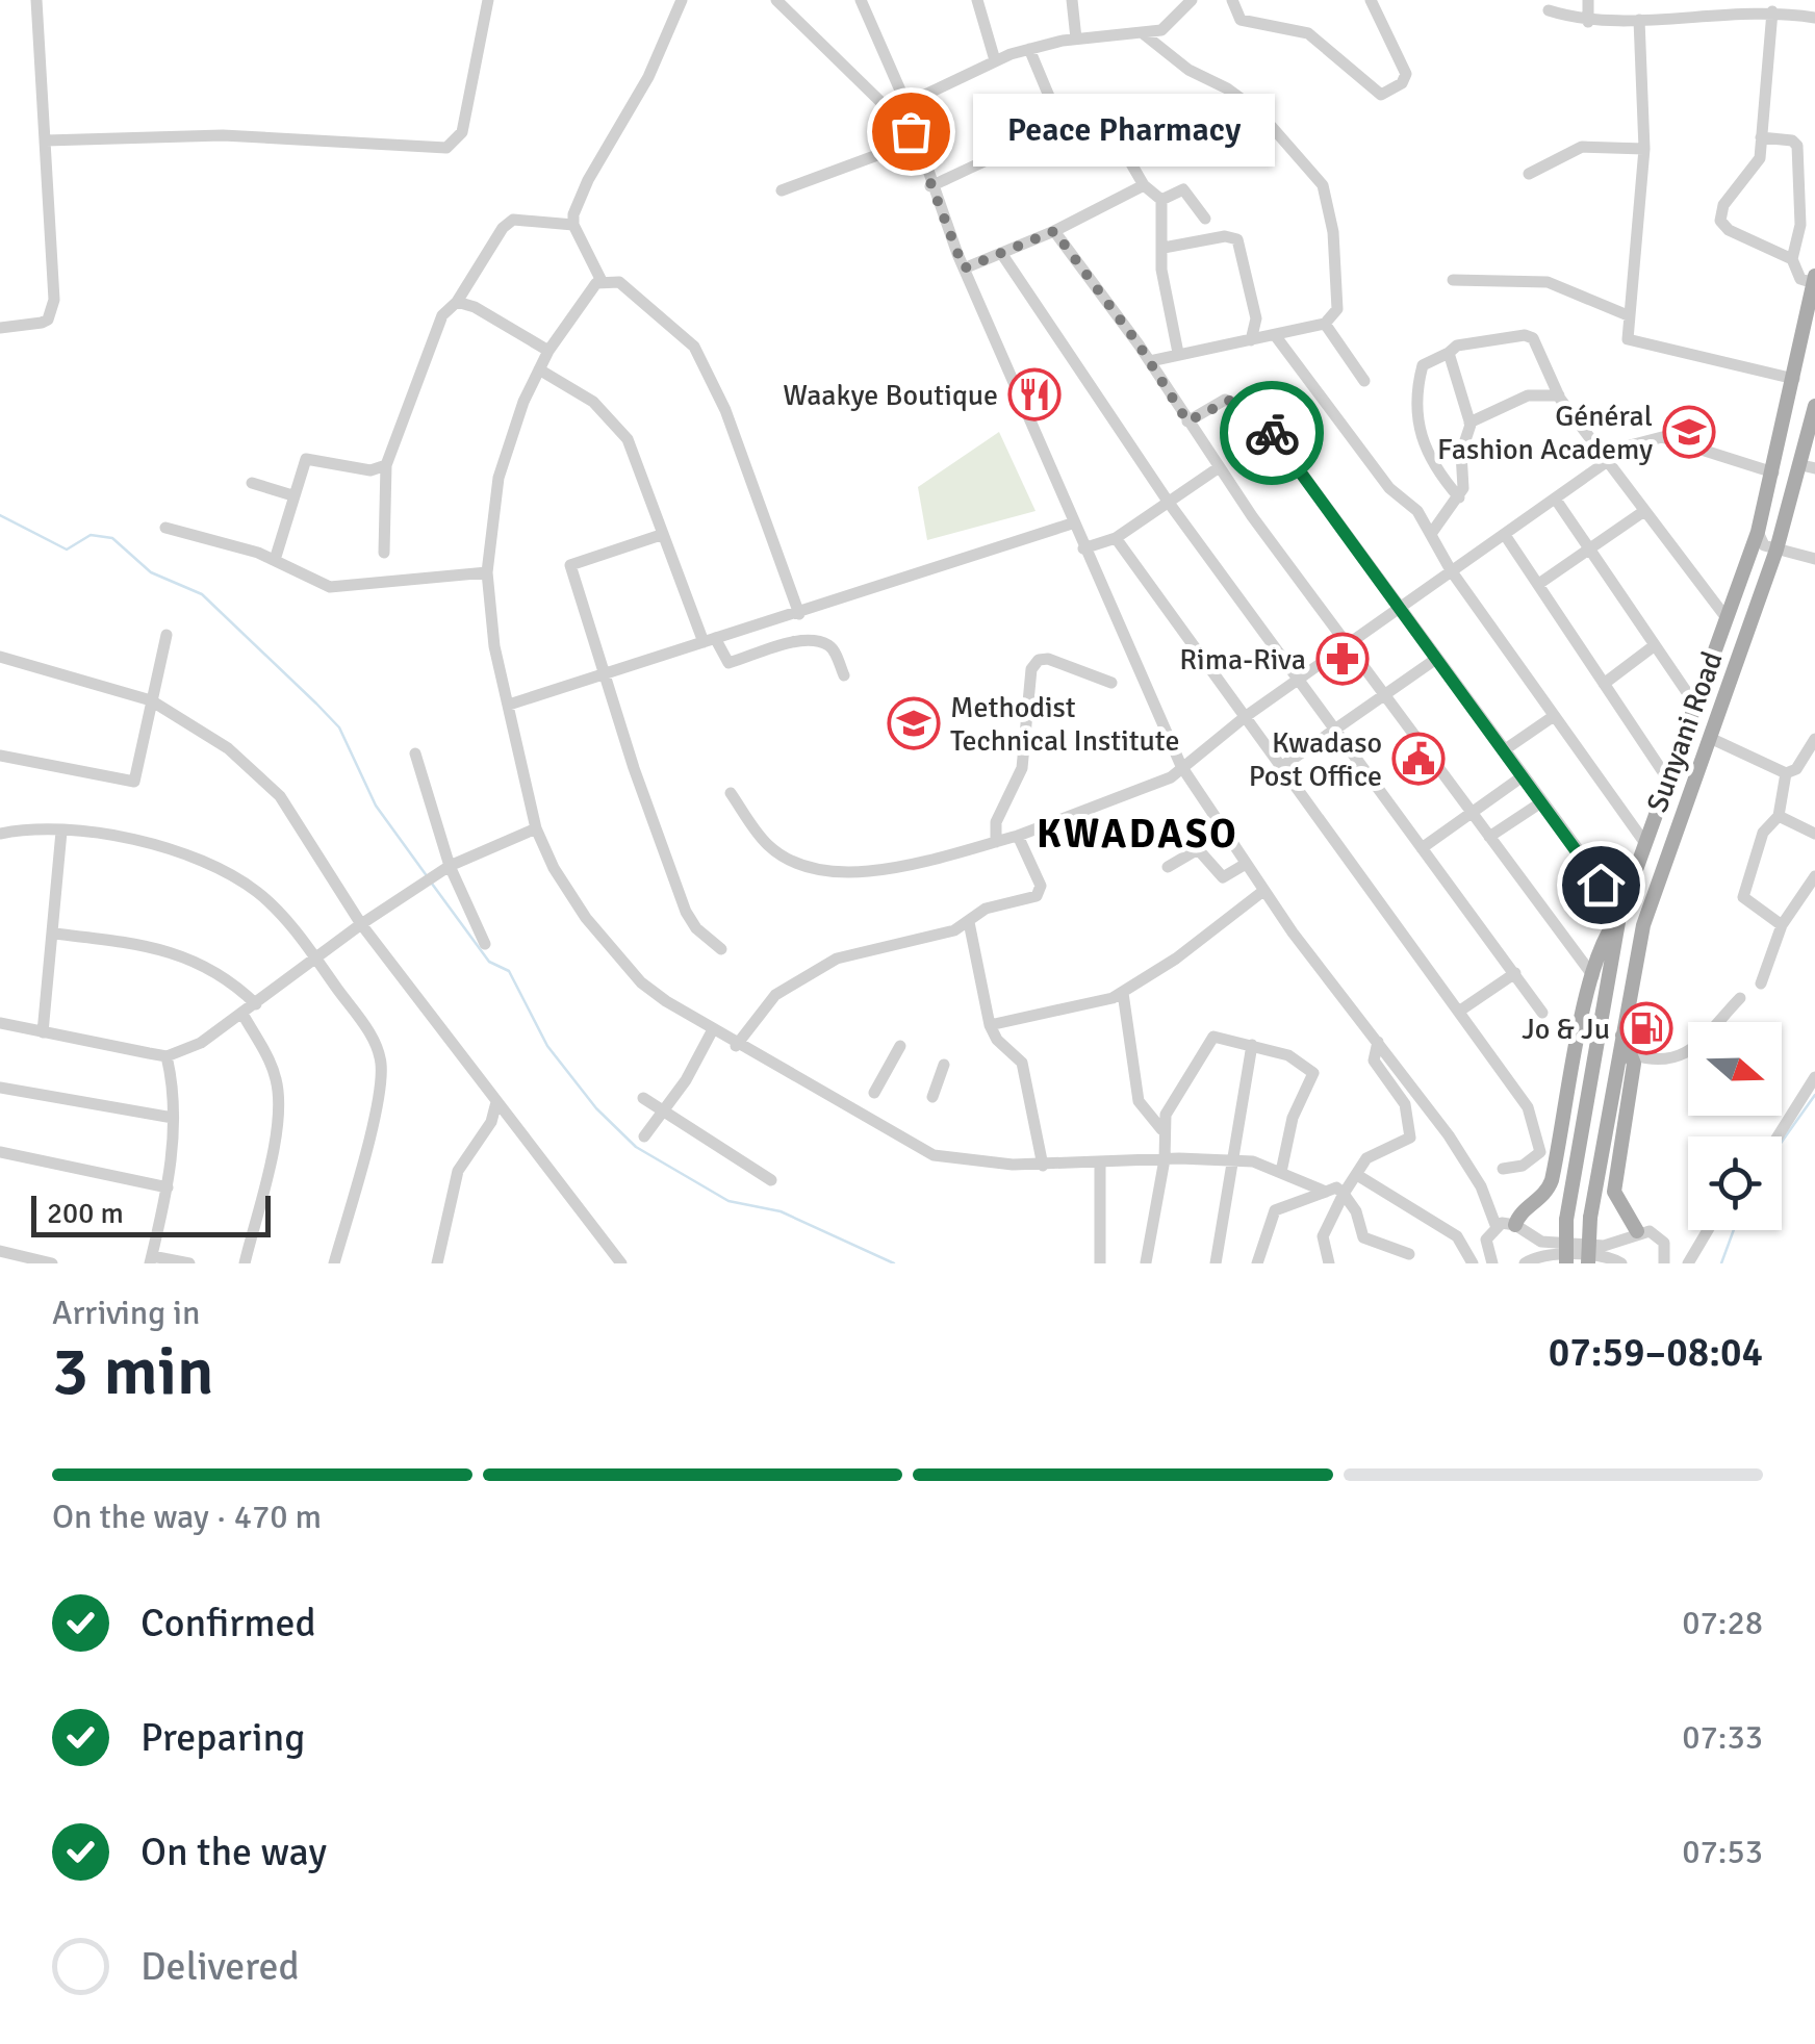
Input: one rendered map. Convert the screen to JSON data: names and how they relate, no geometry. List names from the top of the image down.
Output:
{
  "streets": {
    "main road": ["Sunyani Road"]
  },
  "districts": ["KWADASO"],
  "places": {
    "other": ["Peace Pharmacy"],
    "restaurant": ["Waakye Boutique"],
    "school or university": ["Général Fashion Academy", "Methodist Technical Institute"],
    "pharmacy": ["Rima-Riva"],
    "public building": ["Kwadaso Post Office"],
    "fuel station": ["Jo & Ju"]
  },
  "scale_bar": "200 m",
  "north": "right",
  "page": {
    "bubble": "Peace Pharmacy",
    "scale": "200 m",
    "heading": ["3 min", "Arriving in", "07:59–08:04"],
    "bar": "On the way · 470 m",
    "list": [
      ["Confirmed", "07:28"],
      ["Preparing", "07:33"],
      ["On the way", "07:53"],
      "Delivered"
    ]
  }
}
